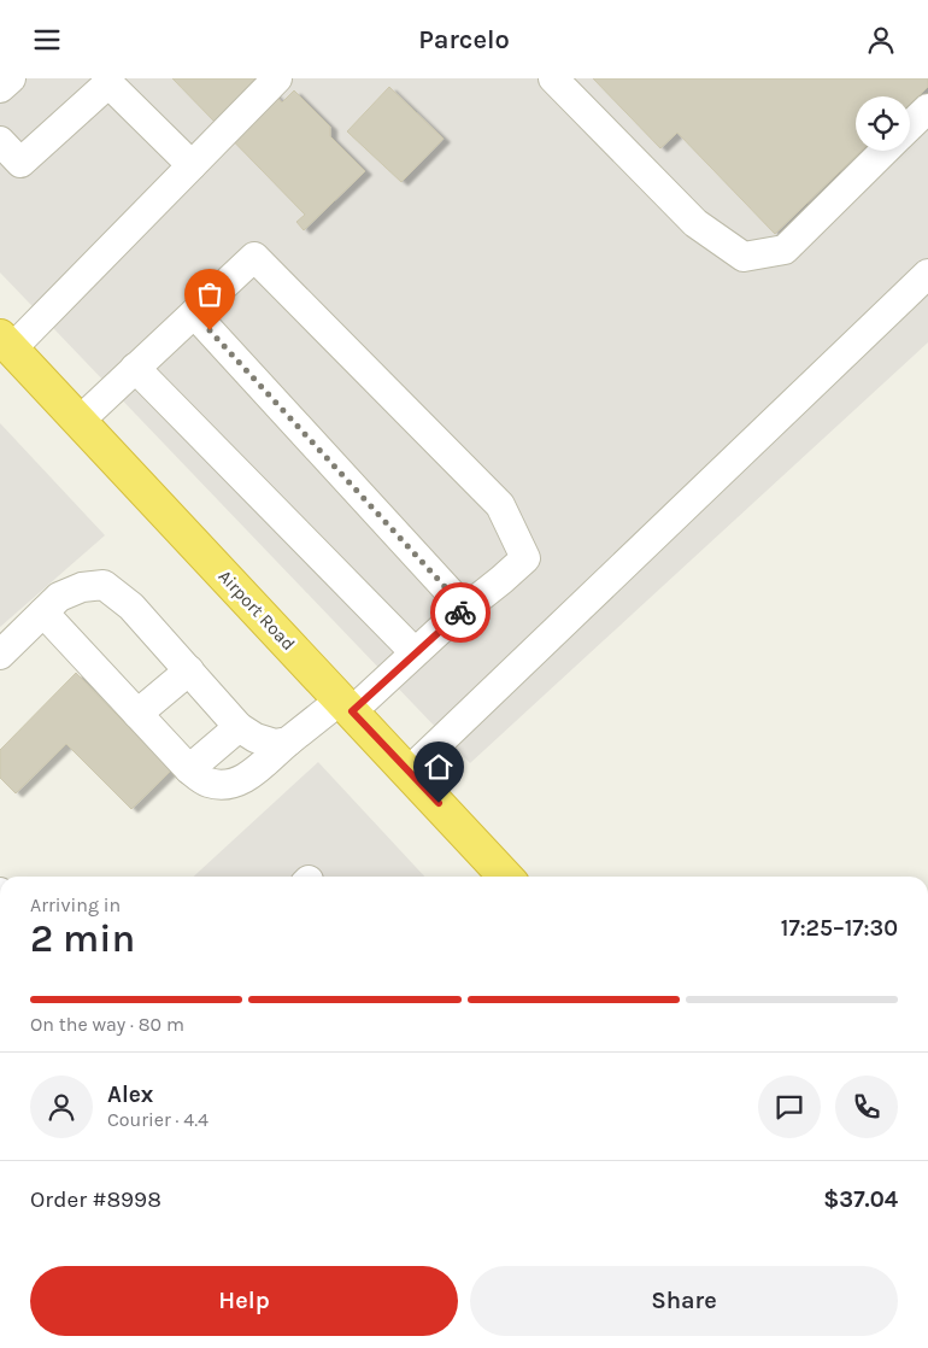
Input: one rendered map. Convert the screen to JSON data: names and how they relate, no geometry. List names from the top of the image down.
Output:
{
  "streets": {
    "highway": ["Airport Road"]
  },
  "page": {
    "header": "Parcelo",
    "heading": ["2 min", "Arriving in", "17:25–17:30"],
    "panel": [
      "Alex",
      "Courier · 4.4",
      "Order #8998",
      "$37.04"
    ],
    "bar": "On the way · 80 m",
    "buttons": ["Help", "Share"]
  }
}
